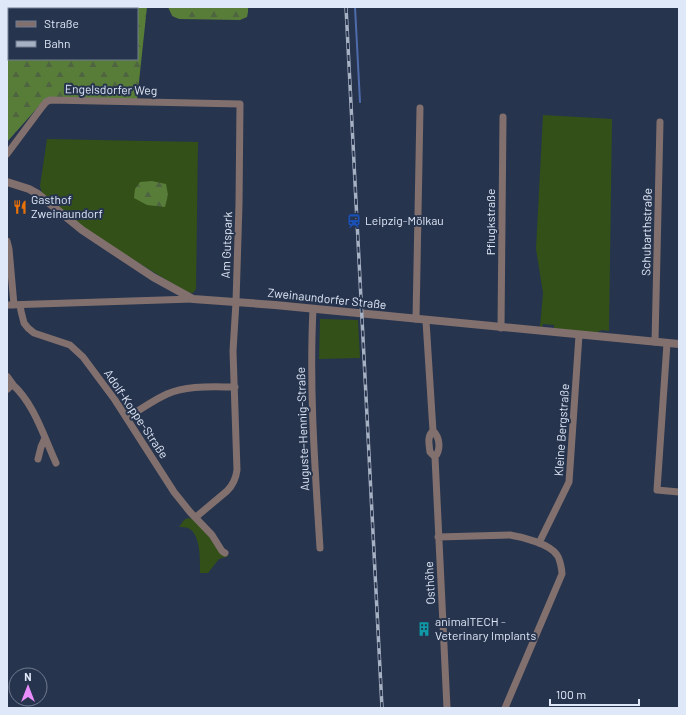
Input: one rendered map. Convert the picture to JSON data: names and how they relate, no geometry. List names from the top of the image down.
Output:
{
  "streets": {
    "street": [
      "Engelsdorfer Weg",
      "Pflugkstraße",
      "Schubarthstraße",
      "Am Gutspark",
      "Zweinaundorfer Straße",
      "Adolf-Koppe-Straße",
      "Auguste-Hennig-Straße",
      "Kleine Bergstraße",
      "Osthöhe"
    ]
  },
  "crossings": [
    ["Engelsdorfer Weg", "Am Gutspark"],
    ["Pflugkstraße", "Zweinaundorfer Straße"],
    ["Schubarthstraße", "Zweinaundorfer Straße"],
    ["Am Gutspark", "Zweinaundorfer Straße"],
    ["Am Gutspark", "Adolf-Koppe-Straße"],
    ["Zweinaundorfer Straße", "Auguste-Hennig-Straße"],
    ["Zweinaundorfer Straße", "Kleine Bergstraße"],
    ["Zweinaundorfer Straße", "Osthöhe"]
  ],
  "places": {
    "restaurant": ["Gasthof Zweinaundorf"],
    "station": ["Leipzig-Mölkau"],
    "building": ["animalTECH - Veterinary Implants"]
  },
  "legend": ["Straße", "Bahn"],
  "scale_bar": "100 m",
  "north": "top"
}
